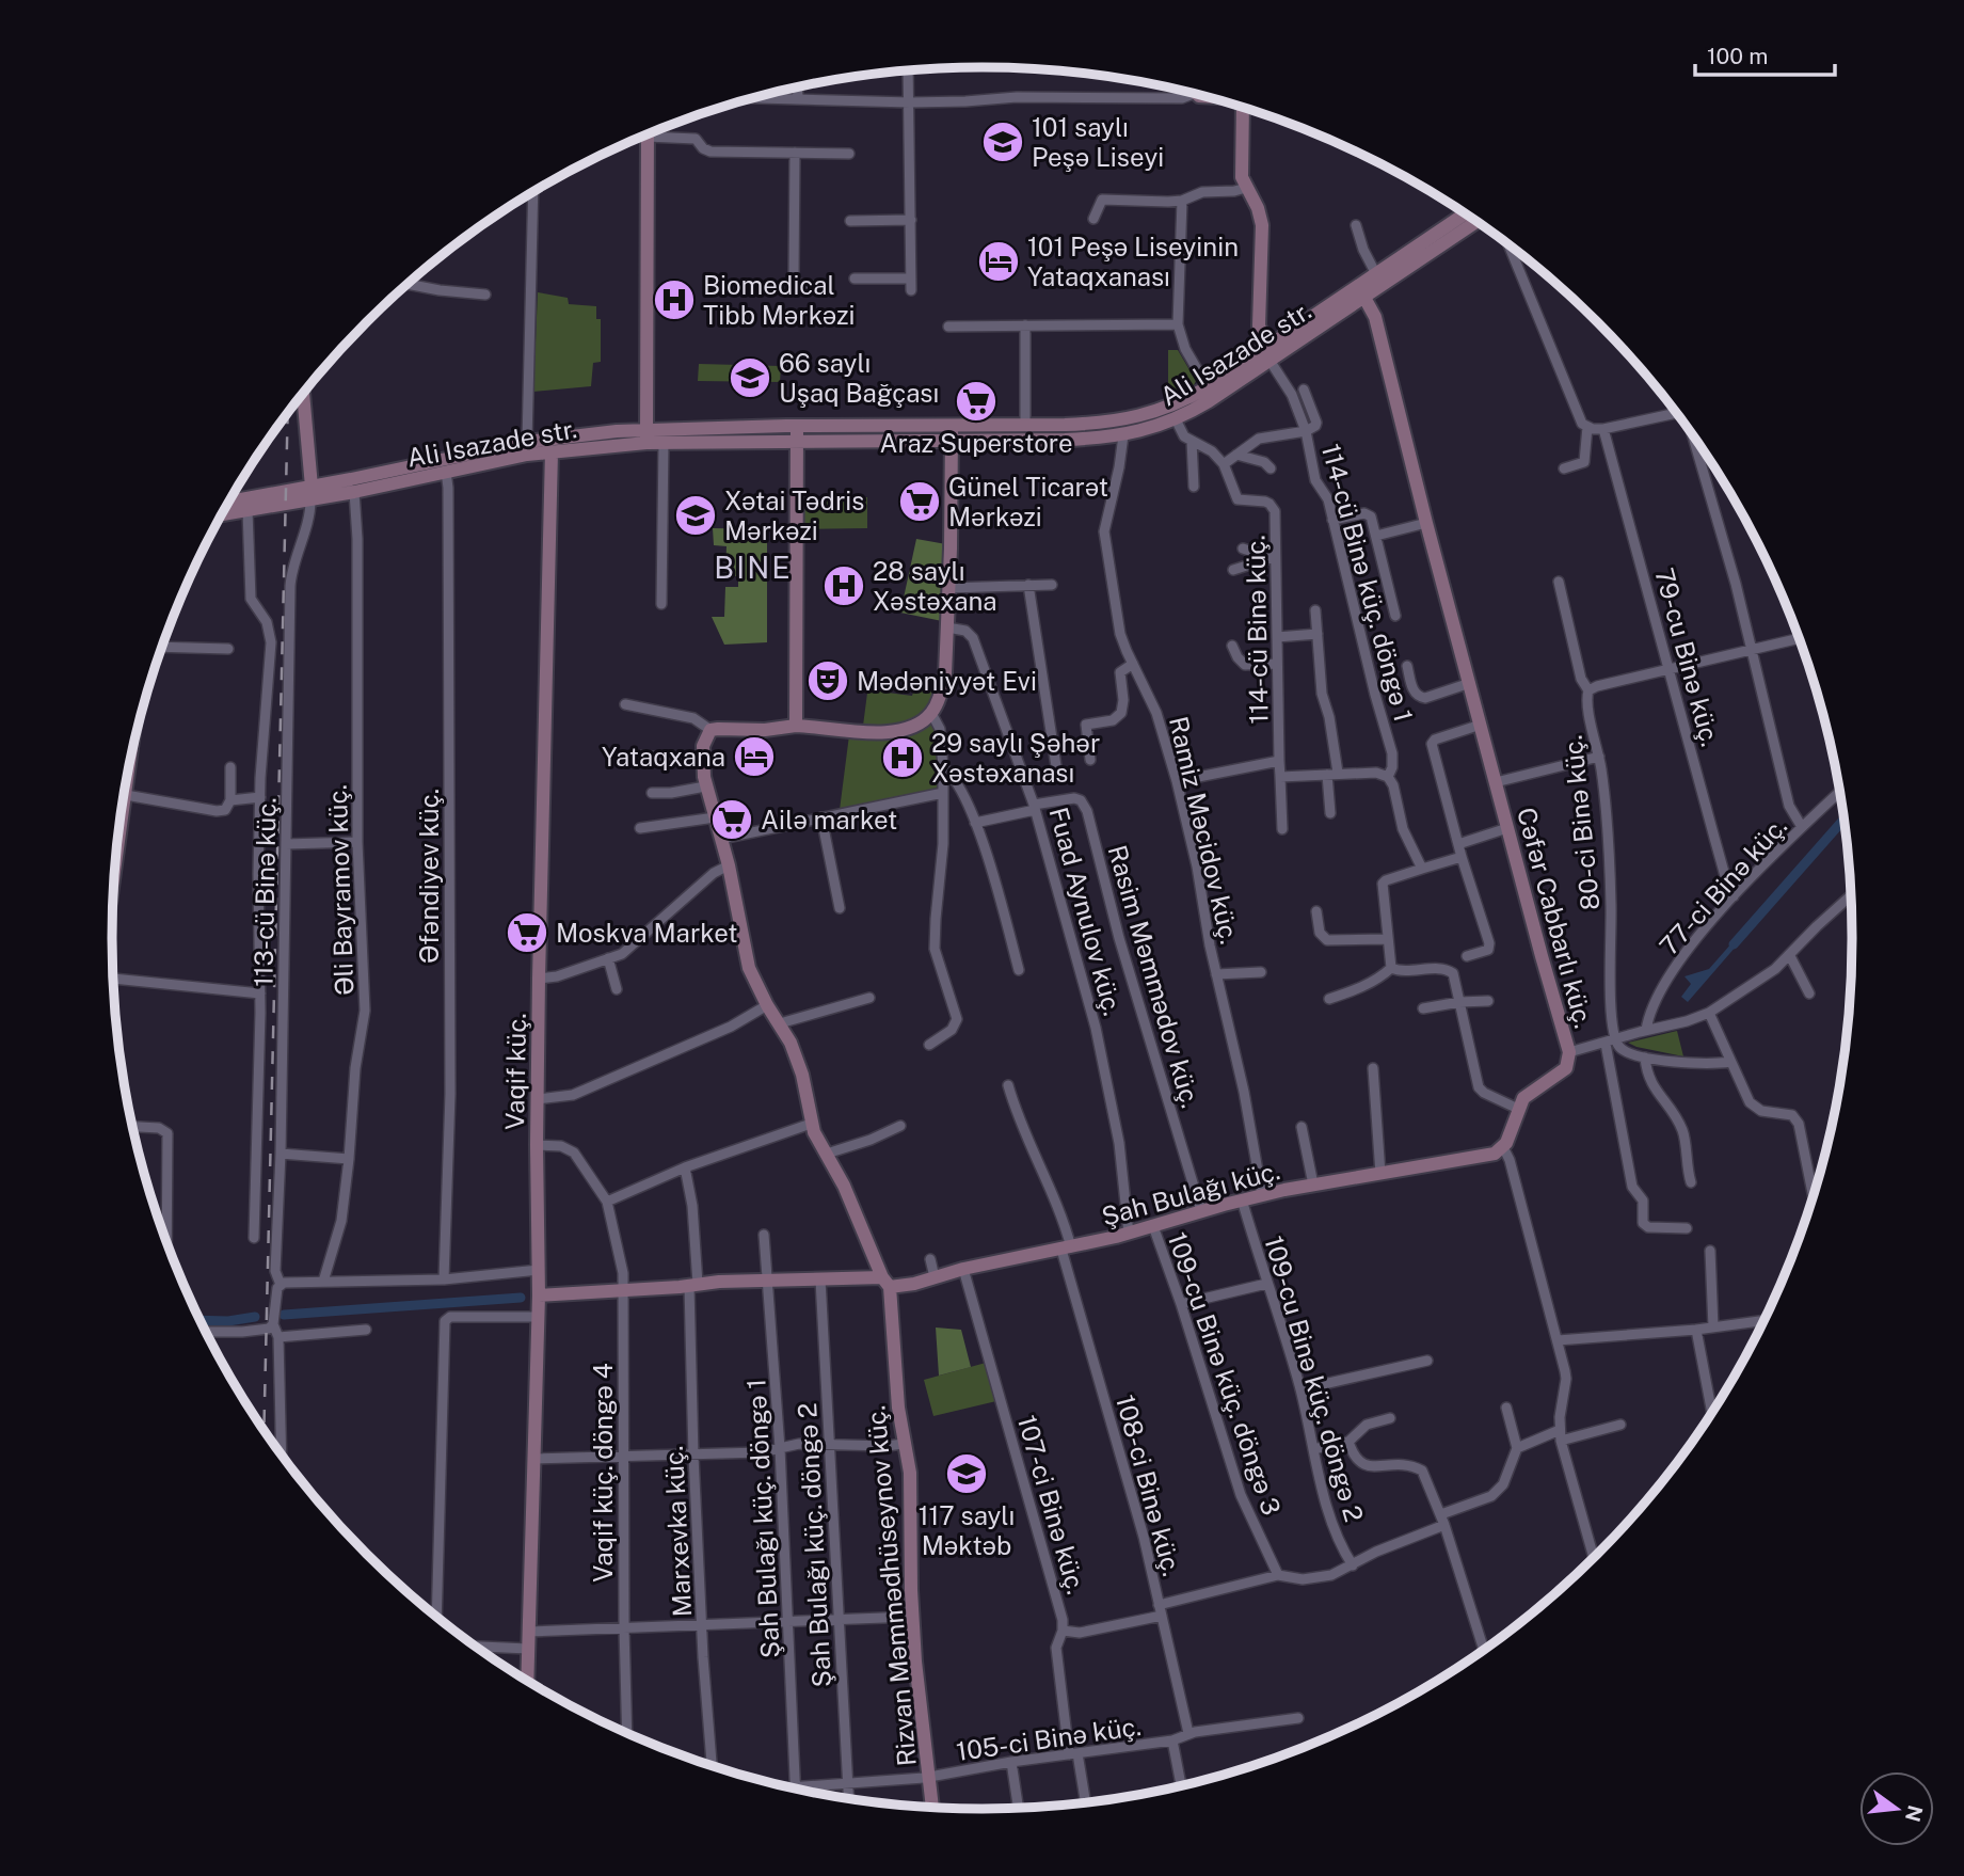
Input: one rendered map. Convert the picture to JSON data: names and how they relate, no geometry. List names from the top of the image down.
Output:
{
  "streets": {
    "street": [
      "Ali Isazade str.",
      "114-cü Binə küç. döngə 1",
      "114-cü Binə küç.",
      "79-cu Binə küç.",
      "80-ci Binə küç.",
      "Ramiz Məcidov küç.",
      "Əfəndiyev küç.",
      "77-ci Binə küç.",
      "Əli Bayramov küç.",
      "113-cü Binə küç.",
      "Fuad Aynulov küç.",
      "Cəfər Cabbarlı küç.",
      "Rasim Məmmədov küç.",
      "Vaqif küç.",
      "Şah Bulağı küç.",
      "109-cu Binə küç. döngə 3",
      "109-cu Binə küç. döngə 2",
      "Vaqif küç. döngə 4",
      "108-ci Binə küç.",
      "107-ci Binə küç.",
      "Şah Bulağı küç. döngə 1",
      "Marxevka küç.",
      "Şah Bulağı küç. döngə 2",
      "Rizvan Məmmədhüseynov küç.",
      "105-ci Binə küç."
    ]
  },
  "crossings": [
    ["Ali Isazade str.", "114-cü Binə küç. döngə 1"],
    ["Ali Isazade str.", "Ramiz Məcidov küç."],
    ["Ali Isazade str.", "Əfəndiyev küç."],
    ["Ali Isazade str.", "Əli Bayramov küç."],
    ["Ali Isazade str.", "113-cü Binə küç."],
    ["Ali Isazade str.", "Cəfər Cabbarlı küç."],
    ["Ali Isazade str.", "Vaqif küç."],
    ["79-cu Binə küç.", "77-ci Binə küç."],
    ["Ramiz Məcidov küç.", "Şah Bulağı küç."],
    ["Fuad Aynulov küç.", "Rasim Məmmədov küç."],
    ["Fuad Aynulov küç.", "Şah Bulağı küç."],
    ["Cəfər Cabbarlı küç.", "Şah Bulağı küç."],
    ["Rasim Məmmədov küç.", "Şah Bulağı küç."],
    ["Vaqif küç.", "Şah Bulağı küç."],
    ["Şah Bulağı küç.", "109-cu Binə küç. döngə 3"],
    ["Şah Bulağı küç.", "109-cu Binə küç. döngə 2"],
    ["Şah Bulağı küç.", "Vaqif küç. döngə 4"],
    ["Şah Bulağı küç.", "108-ci Binə küç."],
    ["Şah Bulağı küç.", "107-ci Binə küç."],
    ["Şah Bulağı küç.", "Şah Bulağı küç. döngə 1"],
    ["Şah Bulağı küç.", "Marxevka küç."],
    ["Şah Bulağı küç.", "Şah Bulağı küç. döngə 2"],
    ["Şah Bulağı küç.", "Rizvan Məmmədhüseynov küç."],
    ["108-ci Binə küç.", "105-ci Binə küç."],
    ["107-ci Binə küç.", "105-ci Binə küç."],
    ["Şah Bulağı küç. döngə 2", "105-ci Binə küç."],
    ["Rizvan Məmmədhüseynov küç.", "105-ci Binə küç."]
  ],
  "districts": ["BINE"],
  "places": {
    "school or university": [
      "101 saylı Peşə Liseyi",
      "66 saylı Uşaq Bağçası",
      "Xətai Tədris Mərkəzi",
      "117 saylı Məktəb"
    ],
    "hotel": ["101 Peşə Liseyinin Yataqxanası", "Yataqxana"],
    "hospital": ["Biomedical Tibb Mərkəzi", "28 saylı Xəstəxana", "29 saylı Şəhər Xəstəxanası"],
    "supermarket": [
      "Araz Superstore",
      "Günel Ticarət Mərkəzi",
      "Ailә market",
      "Moskva Market"
    ],
    "theatre": ["Mədəniyyət Evi"]
  },
  "scale_bar": "100 m",
  "north": "right"
}
